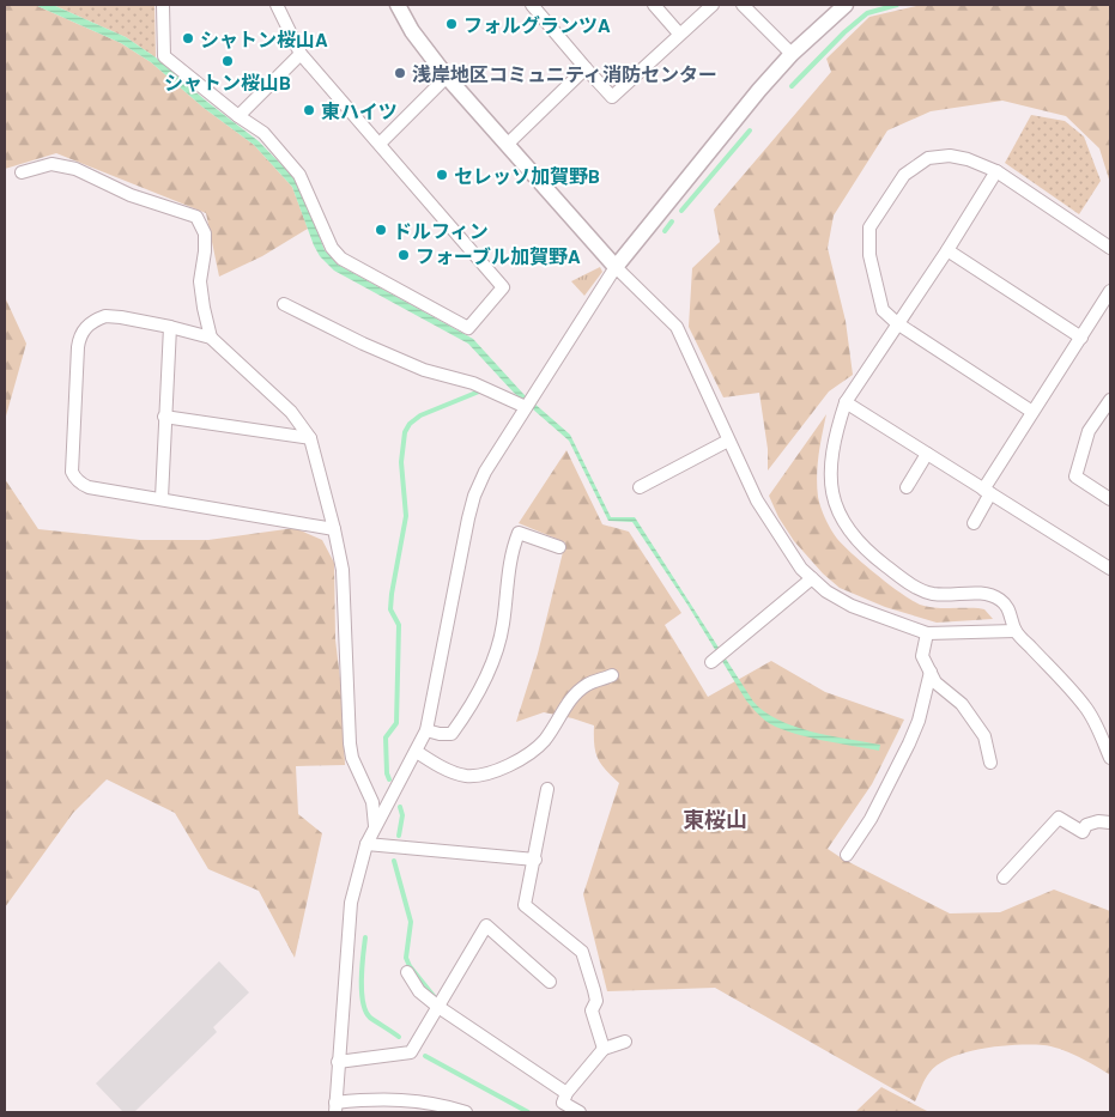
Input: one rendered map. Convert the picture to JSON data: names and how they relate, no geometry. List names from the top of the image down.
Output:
{
  "districts": ["東桜山"],
  "places": [
    "フォルグランツA",
    "シャトン桜山A",
    "シャトン桜山B",
    "浅岸地区コミュニティ消防センター",
    "東ハイツ",
    "セレッソ加賀野B",
    "ドルフィン",
    "フォーブル加賀野A"
  ]
}
